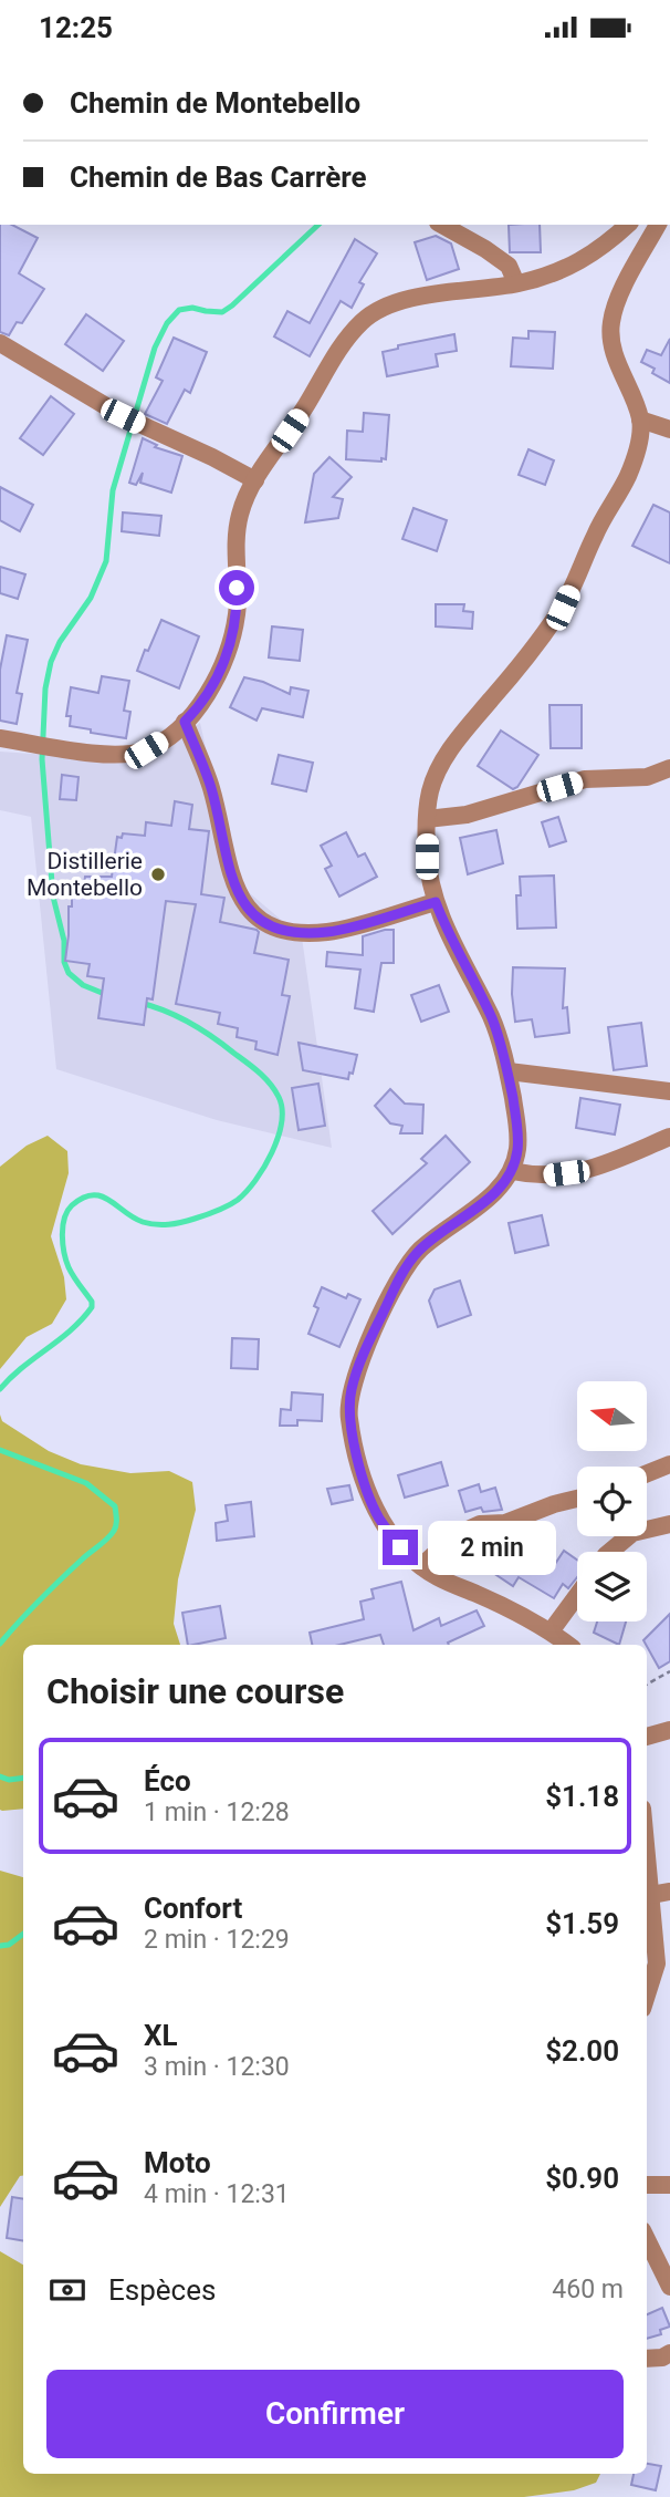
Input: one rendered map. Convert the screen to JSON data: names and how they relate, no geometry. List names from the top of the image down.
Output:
{
  "places": ["Distillerie Montebello"],
  "north": "left",
  "page": {
    "status": "12:25",
    "banner": ["Chemin de Montebello", "Chemin de Bas Carrère"],
    "bubble": "2 min",
    "heading": "Choisir une course",
    "list": [
      {
        "name": "Éco",
        "note": "1 min · 12:28",
        "value": "$1.18"
      },
      {
        "name": "Confort",
        "note": "2 min · 12:29",
        "value": "$1.59"
      },
      {
        "name": "XL",
        "note": "3 min · 12:30",
        "value": "$2.00"
      },
      {
        "name": "Moto",
        "note": "4 min · 12:31",
        "value": "$0.90"
      }
    ],
    "pay": ["Espèces", "460 m"],
    "buttons": "Confirmer"
  }
}
